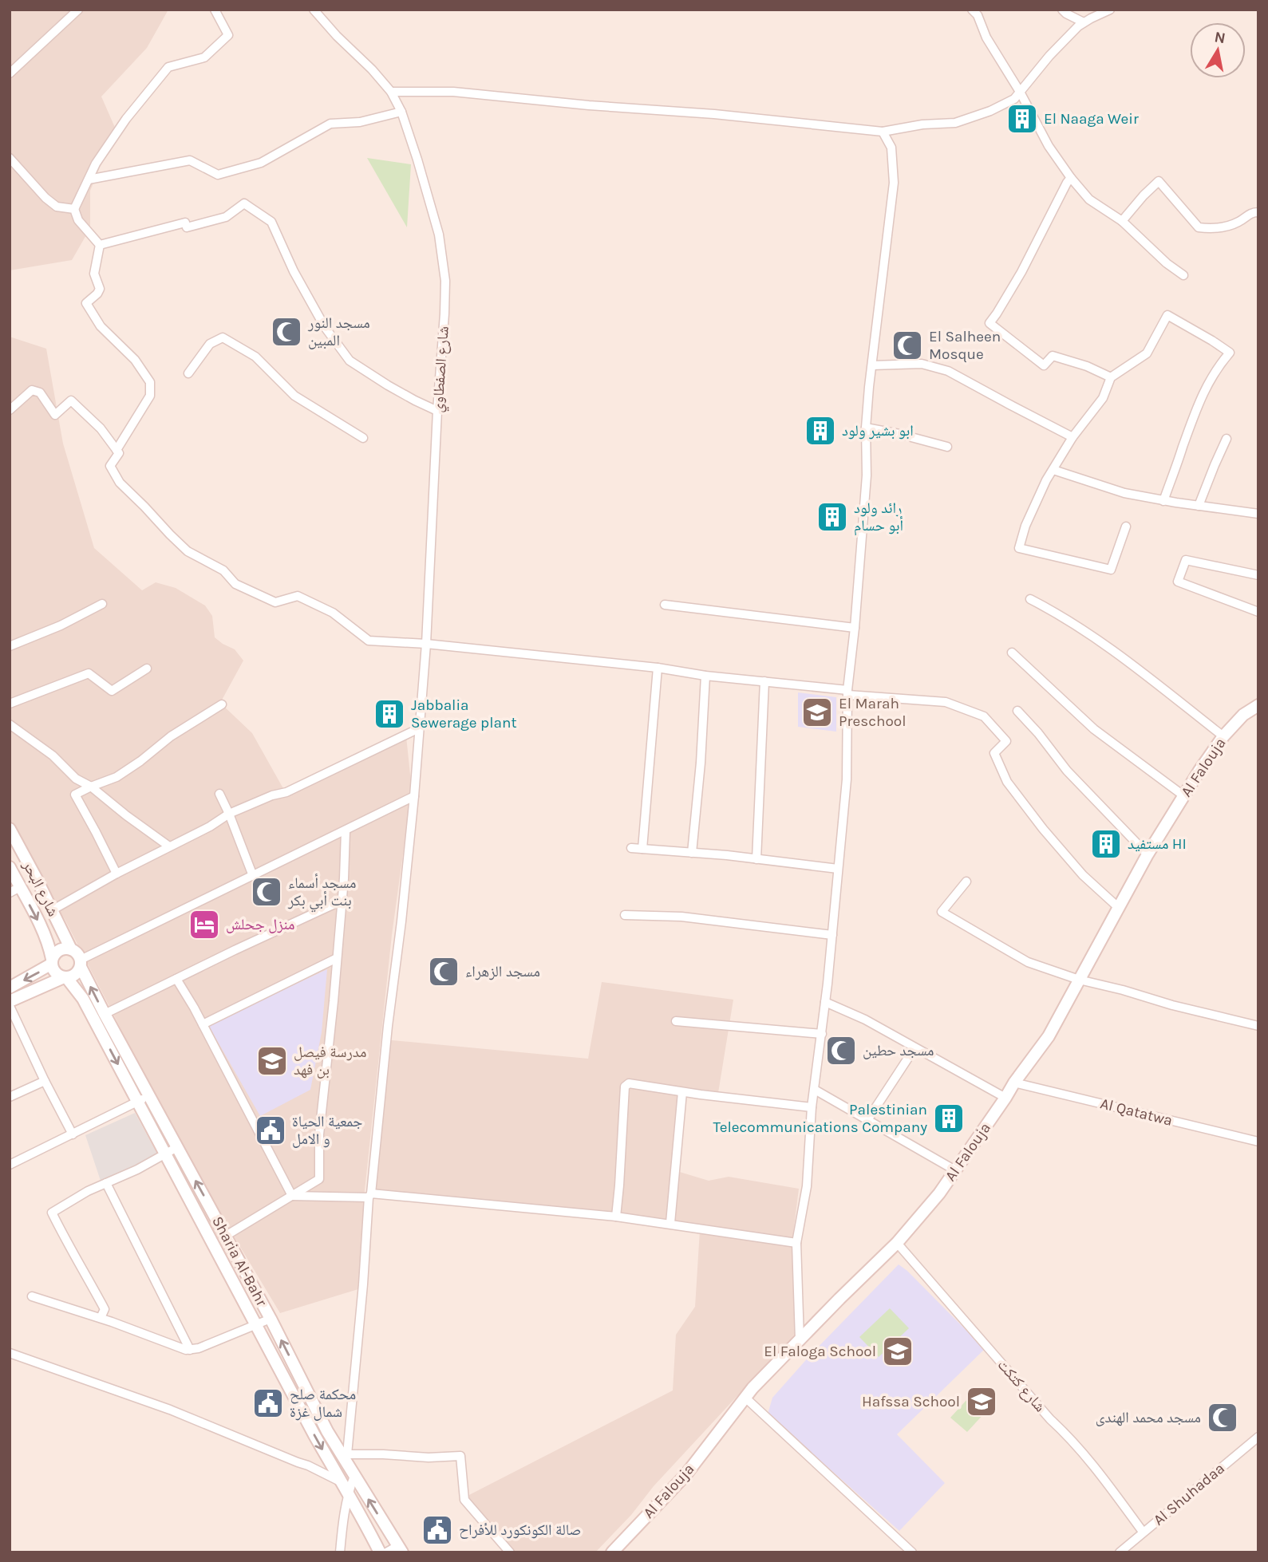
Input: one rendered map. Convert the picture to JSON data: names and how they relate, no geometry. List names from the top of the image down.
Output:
{
  "streets": {
    "main road": ["Al Falouja", "شارع البحر", "Sharia Al-Bahr"],
    "street": [
      "شارع الصفطاوي",
      "Al Qatatwa",
      "شارع كتكت",
      "Al Shuhadaa"
    ]
  },
  "crossings": [
    ["شارع الصفطاوي", "Sharia Al-Bahr"],
    ["Al Falouja", "Al Qatatwa"],
    ["Al Falouja", "شارع كتكت"],
    ["شارع البحر", "Sharia Al-Bahr"],
    ["شارع كتكت", "Al Shuhadaa"]
  ],
  "places": {
    "building": [
      "El Naaga Weir",
      "ابو بشير ولود",
      "رائد ولود أبو حسام",
      "Jabbalia Sewerage plant",
      "مستفيد HI",
      "Palestinian Telecommunications Company"
    ],
    "mosque": [
      "مسجد النور المبين",
      "El Salheen Mosque",
      "مسجد أسماء بنت أبي بكر",
      "مسجد الزهراء",
      "مسجد حطين",
      "مسجد محمد الهندى"
    ],
    "school or university": [
      "El Marah Preschool",
      "مدرسة فيصل بن فهد",
      "El Faloga School",
      "Hafssa School"
    ],
    "hotel": ["منزل جحلش"],
    "public building": ["جمعية الحياة و الامل", "محكمة صلح شمال غزة", "صالة الكونكورد للأفراح"]
  },
  "north": "top"
}
